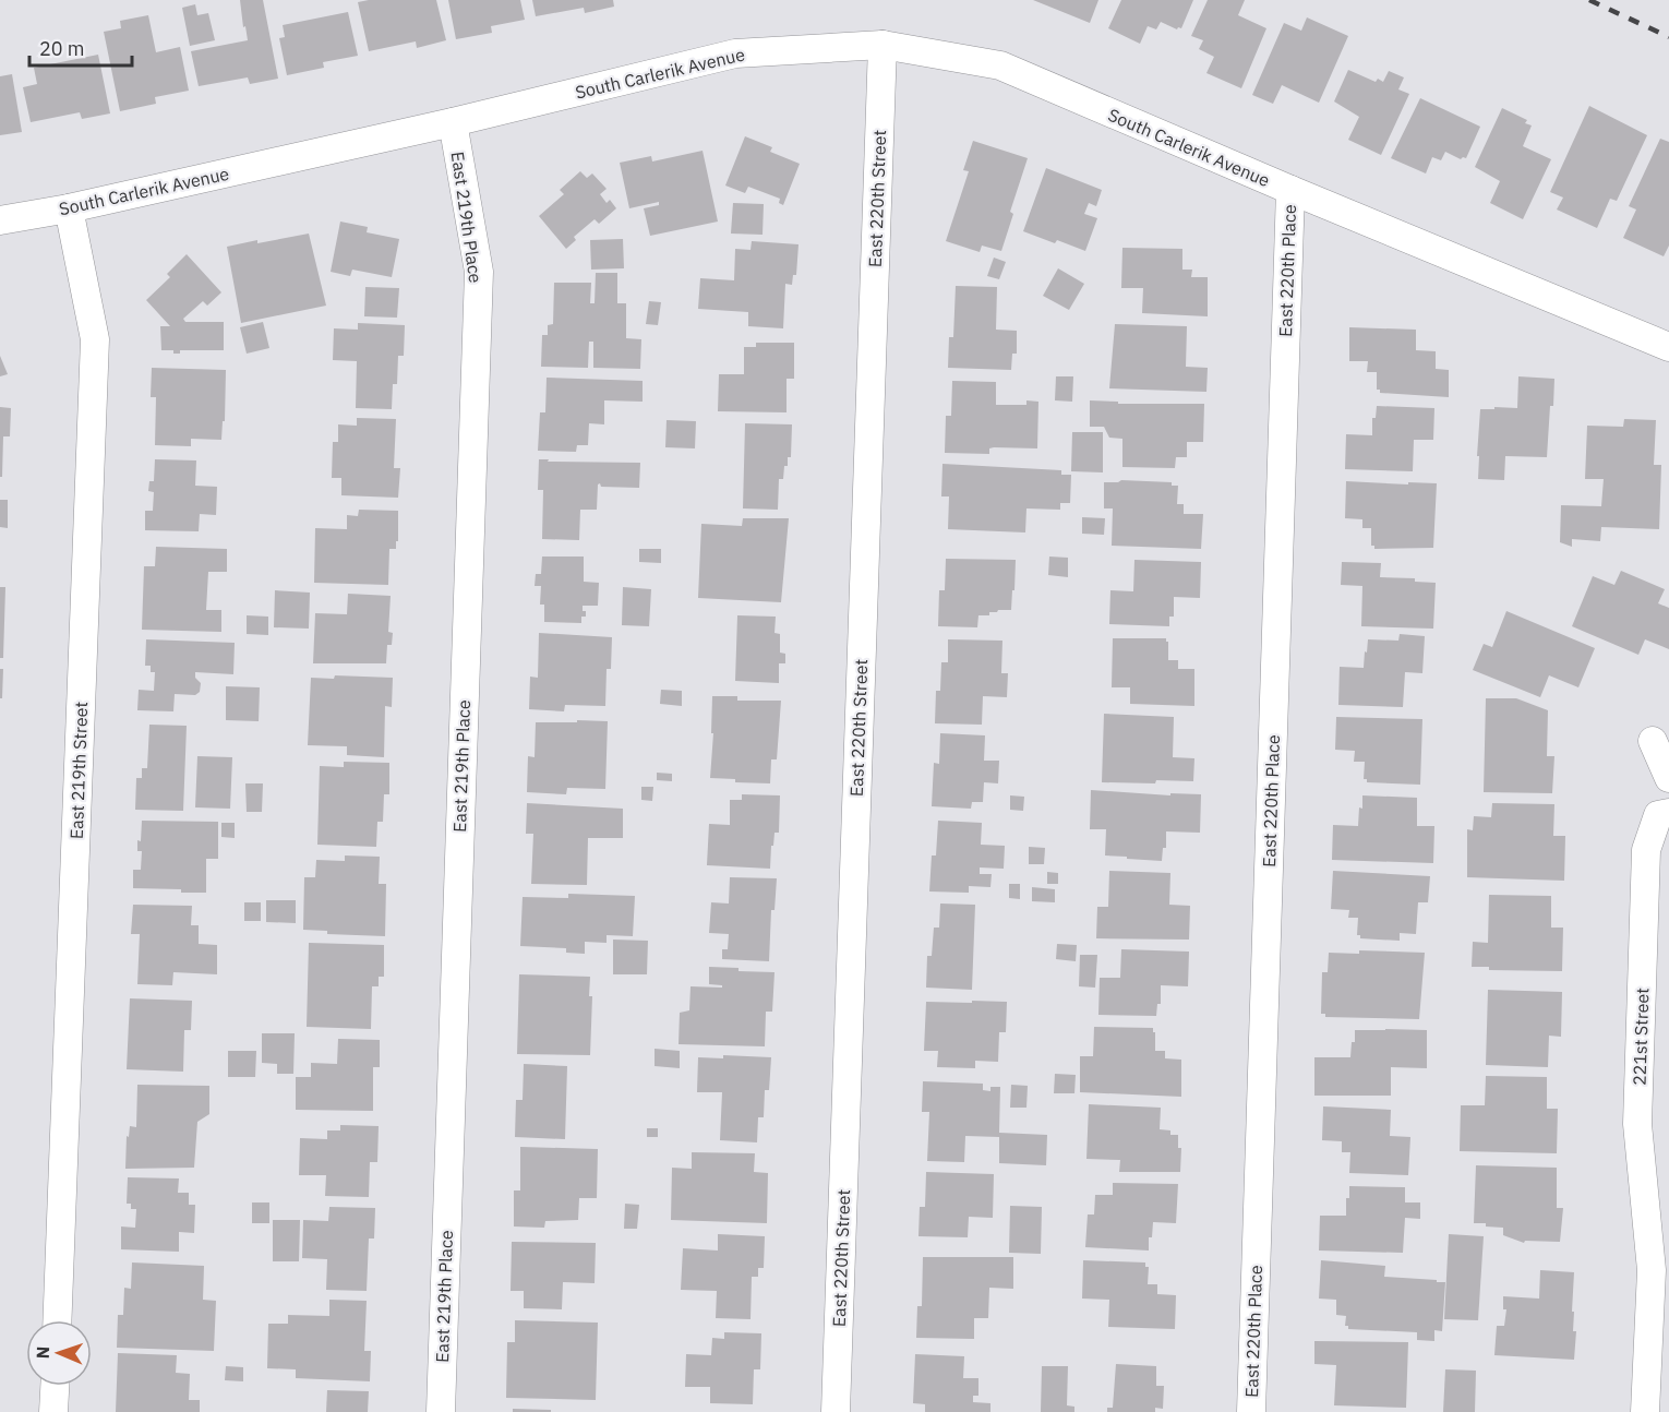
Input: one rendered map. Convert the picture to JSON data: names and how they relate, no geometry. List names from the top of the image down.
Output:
{
  "streets": {
    "street": [
      "South Carlerik Avenue",
      "East 220th Street",
      "East 219th Place",
      "East 220th Place",
      "East 219th Street",
      "221st Street"
    ]
  },
  "crossings": [
    ["South Carlerik Avenue", "East 220th Street"],
    ["South Carlerik Avenue", "East 219th Place"],
    ["South Carlerik Avenue", "East 220th Place"],
    ["South Carlerik Avenue", "East 219th Street"]
  ],
  "scale_bar": "20 m",
  "north": "left"
}
